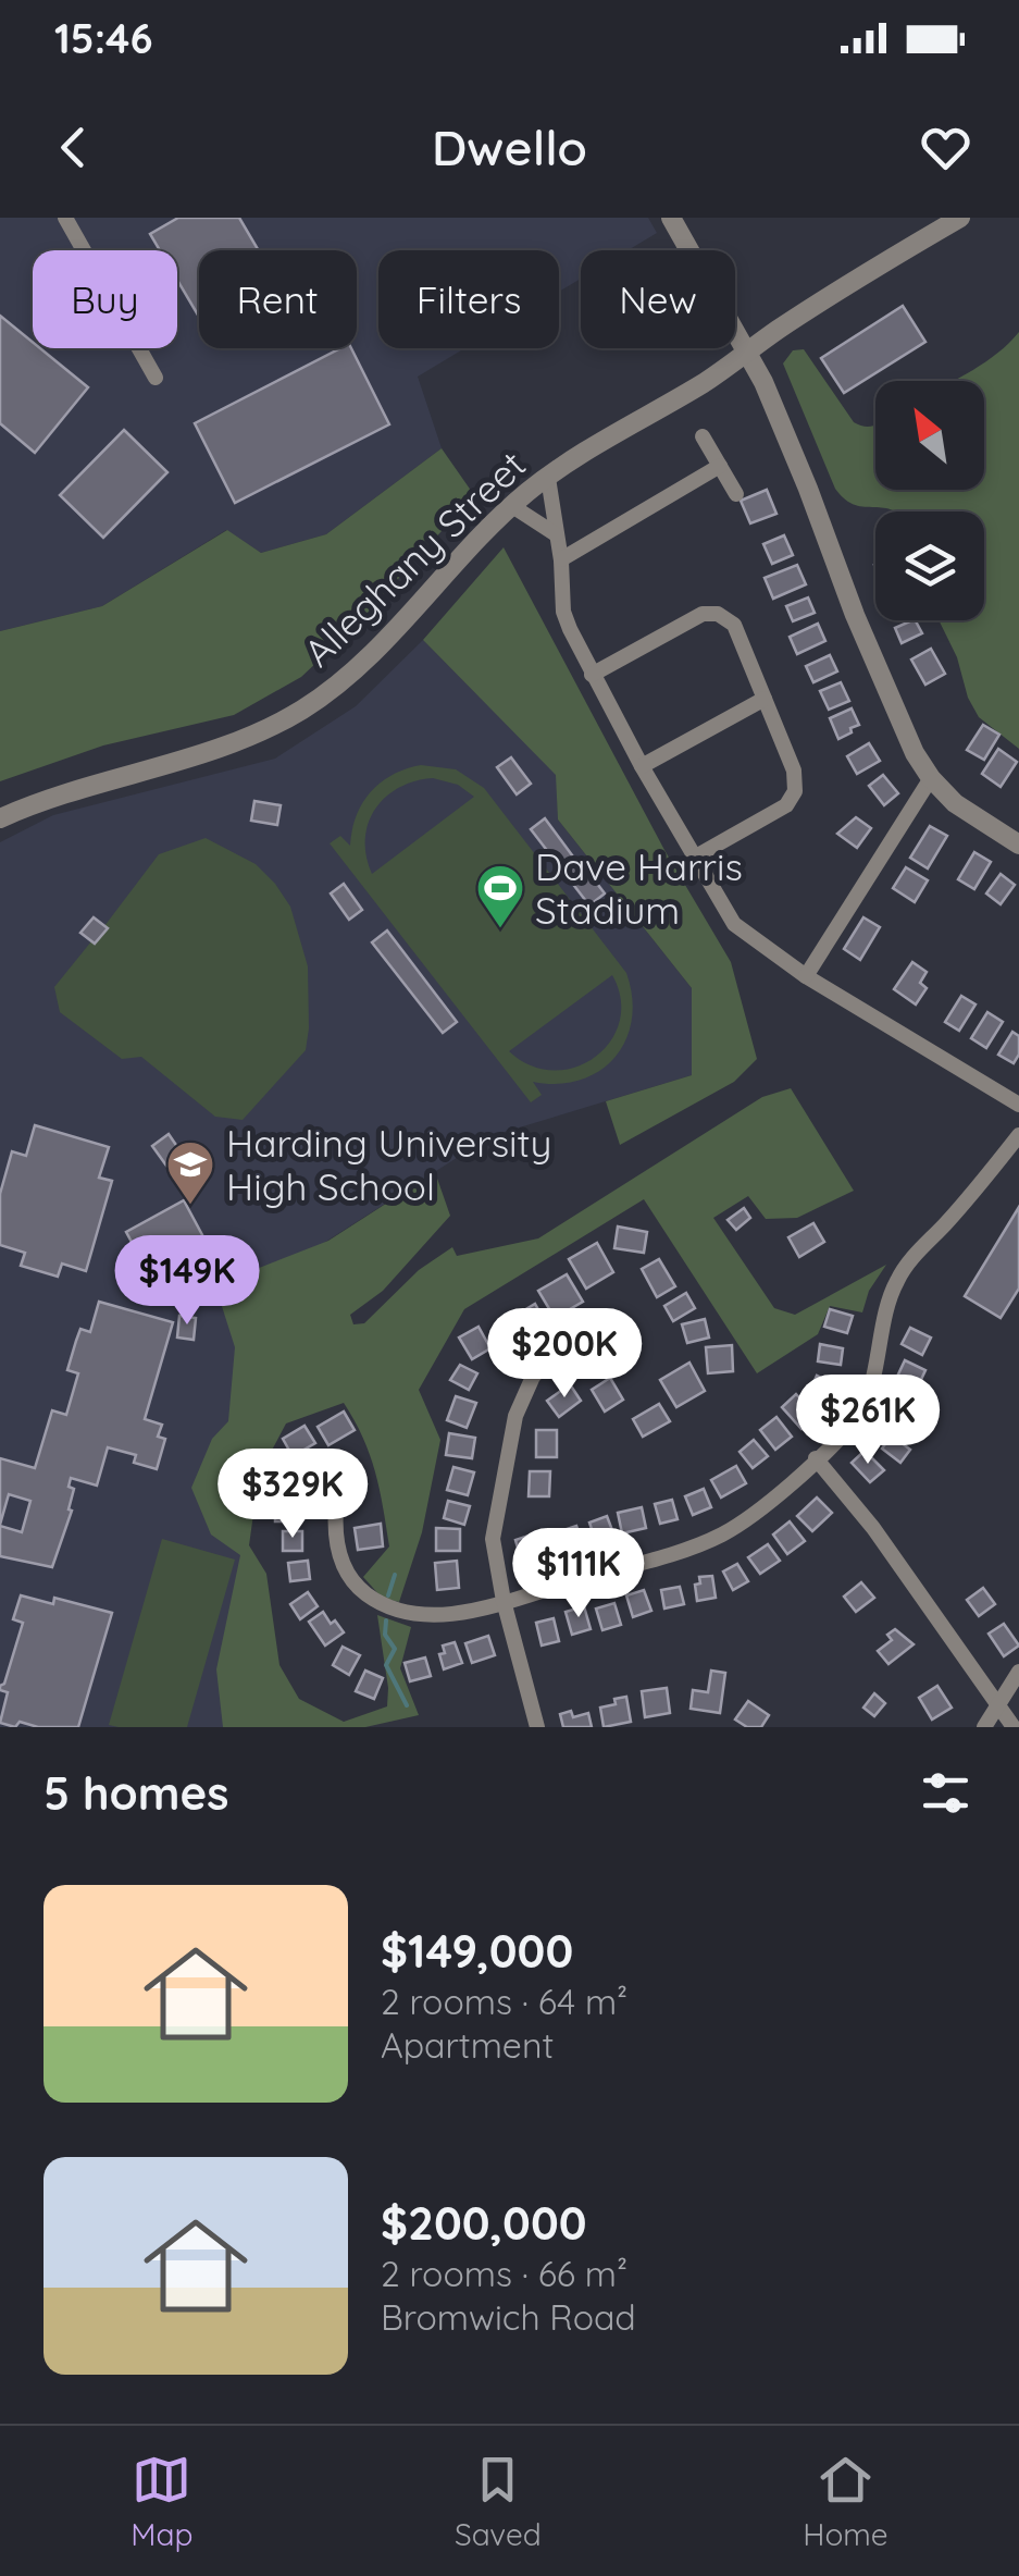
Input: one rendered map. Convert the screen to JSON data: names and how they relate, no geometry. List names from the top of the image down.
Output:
{
  "streets": {
    "street": ["Alleghany Street"]
  },
  "places": {
    "sports": ["Dave Harris Stadium"],
    "school or university": ["Harding University High School"]
  },
  "north": "top left",
  "page": {
    "status": "15:46",
    "header": "Dwello",
    "chip": [
      "Buy",
      "Rent",
      "Filters",
      "New"
    ],
    "price": [
      "$149K",
      "$200K",
      "$261K",
      "$329K",
      "$111K"
    ],
    "heading": "5 homes",
    "list": [
      {
        "name": "$149,000",
        "note": "2 rooms · 64 m² · Apartment"
      },
      {
        "name": "$200,000",
        "note": "2 rooms · 66 m² · Bromwich Road"
      }
    ],
    "tabs": ["Map", "Saved", "Home"]
  }
}
